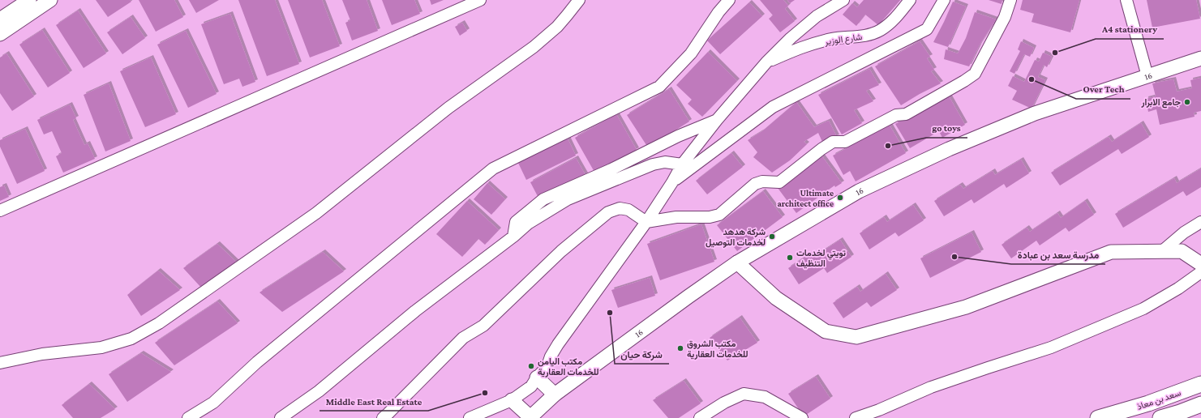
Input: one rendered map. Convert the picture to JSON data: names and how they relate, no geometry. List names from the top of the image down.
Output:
{
  "streets": {
    "main road": ["سعد بن معاذ"],
    "street": ["شارع الوزير", "16"]
  },
  "places": [
    "A4 stationery",
    "Over Tech",
    "جامع الابرار",
    "go toys",
    "Ultimate architect office",
    "شركة هدهد لخدمات التوصيل",
    "مدرسة سعد بن عبادة",
    "تويتي لخدمات التنظيف",
    "شركة حيان",
    "مكتب الشروق للخدمات العقارية",
    "مكتب اليامن للخدمات العقارية",
    "Middle East Real Estate"
  ]
}
